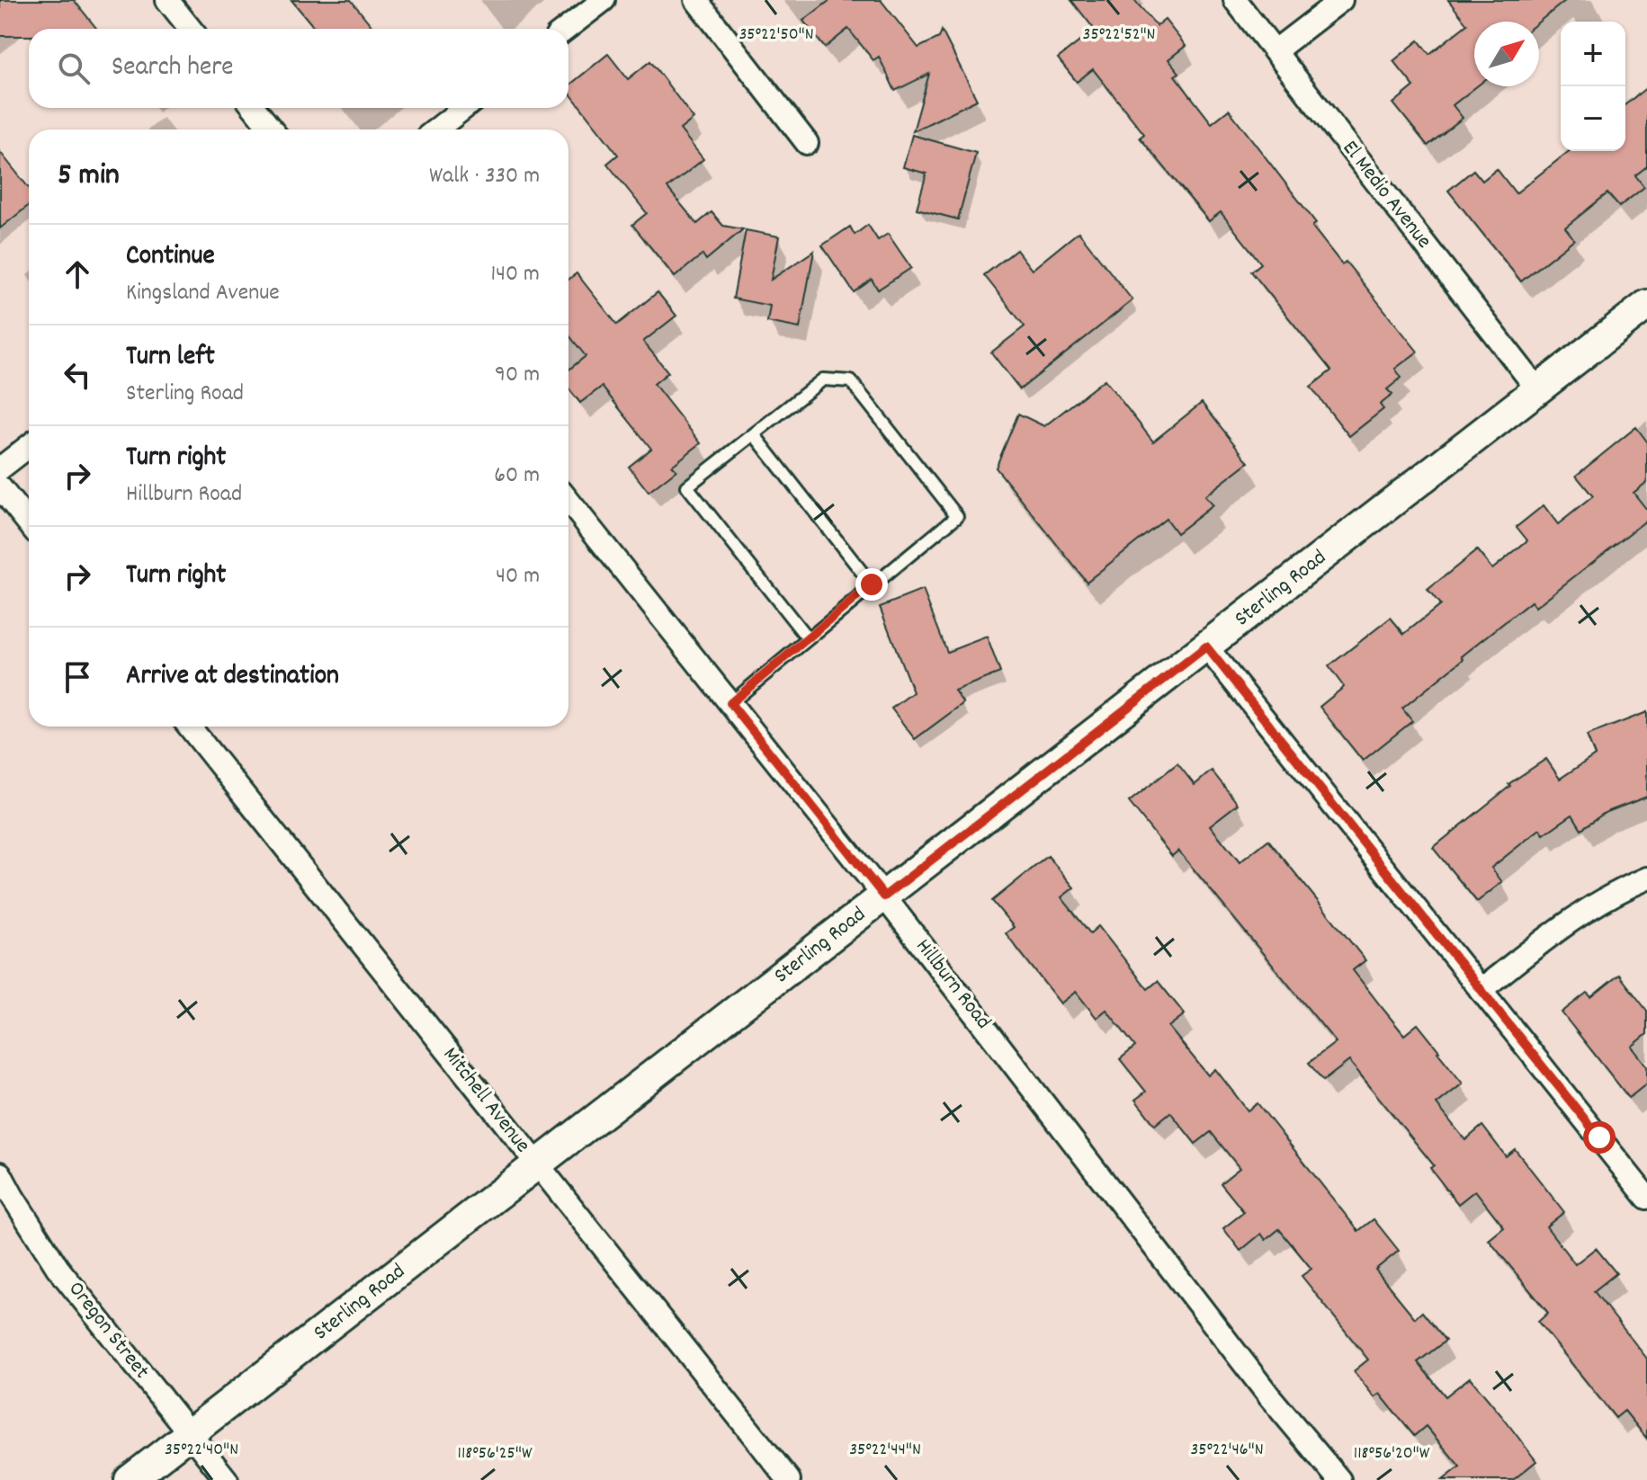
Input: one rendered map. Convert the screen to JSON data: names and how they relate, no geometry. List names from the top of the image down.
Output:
{
  "streets": {
    "street": [
      "El Medio Avenue",
      "Sterling Road",
      "Hillburn Road",
      "Mitchell Avenue",
      "Oregon Street"
    ]
  },
  "crossings": [
    ["El Medio Avenue", "Sterling Road"],
    ["Sterling Road", "Hillburn Road"],
    ["Sterling Road", "Mitchell Avenue"],
    ["Sterling Road", "Oregon Street"]
  ],
  "north": "top right",
  "page": {
    "map_buttons": ["+", "−"],
    "search": "Search here",
    "heading": ["5 min", "Walk · 330 m"],
    "list": [
      ["Continue", "Kingsland Avenue", "140 m"],
      ["Turn left", "Sterling Road", "90 m"],
      ["Turn right", "Hillburn Road", "60 m"],
      ["Turn right", "40 m"],
      "Arrive at destination"
    ]
  },
  "coordinates": [
    "35°22'50\"N",
    "35°22'52\"N",
    "35°22'40\"N",
    "35°22'44\"N",
    "35°22'46\"N",
    "118°56'25\"W",
    "118°56'20\"W"
  ]
}
